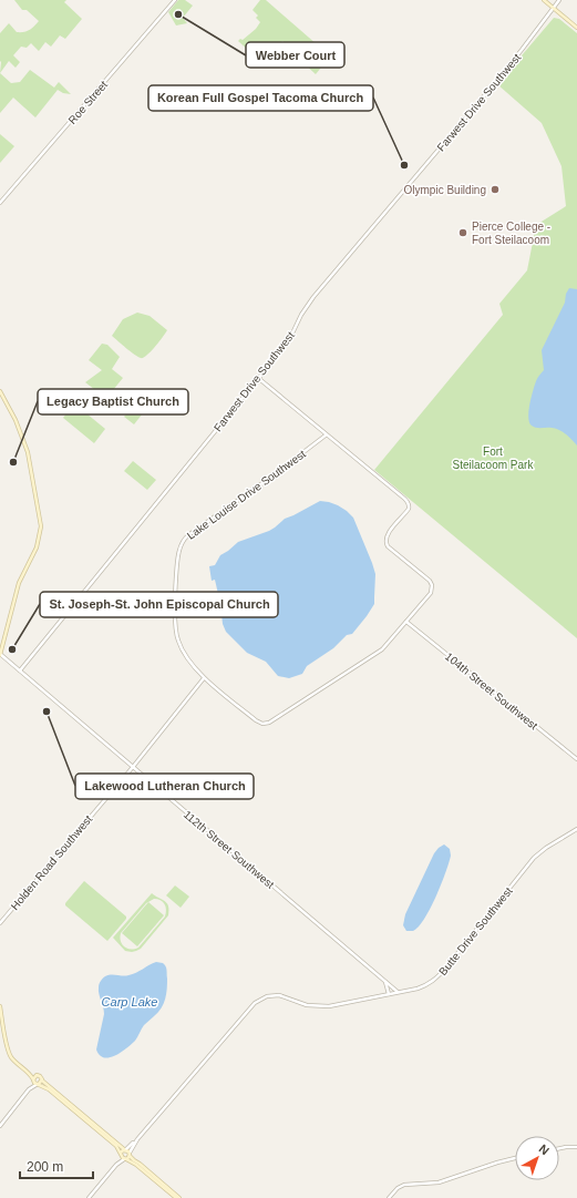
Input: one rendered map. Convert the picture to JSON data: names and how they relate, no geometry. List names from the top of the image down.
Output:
{
  "streets": {
    "street": [
      "Roe Street",
      "Farwest Drive Southwest",
      "Lake Louise Drive Southwest",
      "104th Street Southwest",
      "112th Street Southwest",
      "Holden Road Southwest",
      "Butte Drive Southwest"
    ]
  },
  "crossings": [
    ["Farwest Drive Southwest", "112th Street Southwest"],
    ["Lake Louise Drive Southwest", "104th Street Southwest"],
    ["Lake Louise Drive Southwest", "Holden Road Southwest"],
    ["112th Street Southwest", "Holden Road Southwest"],
    ["112th Street Southwest", "Butte Drive Southwest"]
  ],
  "water": ["Carp Lake"],
  "parks": ["Fort Steilacoom Park"],
  "places": [
    "Webber Court",
    "Korean Full Gospel Tacoma Church",
    "Olympic Building",
    "Pierce College - Fort Steilacoom",
    "Legacy Baptist Church",
    "St. Joseph-St. John Episcopal Church",
    "Lakewood Lutheran Church"
  ],
  "scale_bar": "200 m",
  "north": "top right"
}
